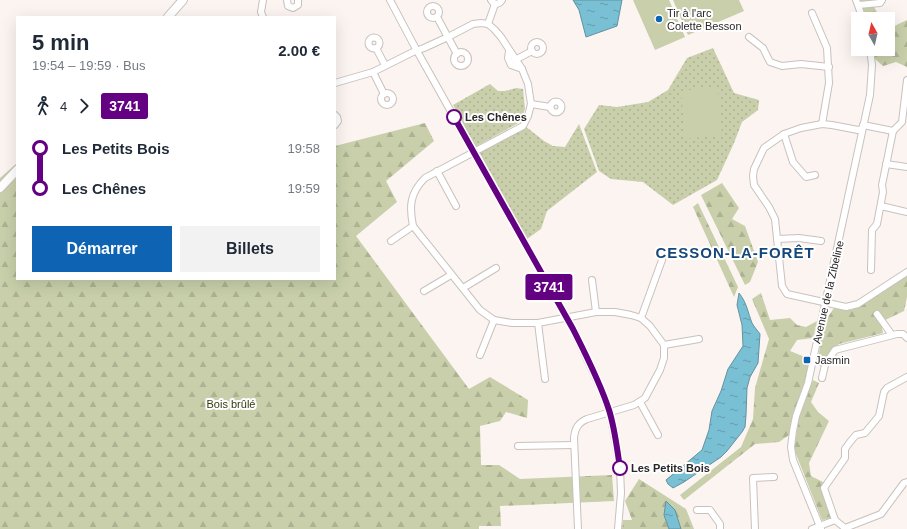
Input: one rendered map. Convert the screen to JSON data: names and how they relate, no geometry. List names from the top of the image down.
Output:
{
  "streets": {
    "street": ["Avenue de la Zibeline"]
  },
  "districts": ["CESSON-LA-FORÊT"],
  "parks": ["Bois brûlé"],
  "places": {
    "other": ["Tir à l'arc Colette Besson", "Les Chênes", "Les Petits Bois"],
    "transit": ["Jasmin"]
  },
  "lines": ["bus line 3741"],
  "north": "top",
  "page": {
    "on_map": "3741",
    "heading": ["5 min", "19:54 – 19:59 · Bus", "2.00 €"],
    "legs": ["4", "3741"],
    "list": [
      {
        "name": "Les Petits Bois",
        "value": "19:58"
      },
      {
        "name": "Les Chênes",
        "value": "19:59"
      }
    ],
    "buttons": ["Démarrer", "Billets"]
  }
}
